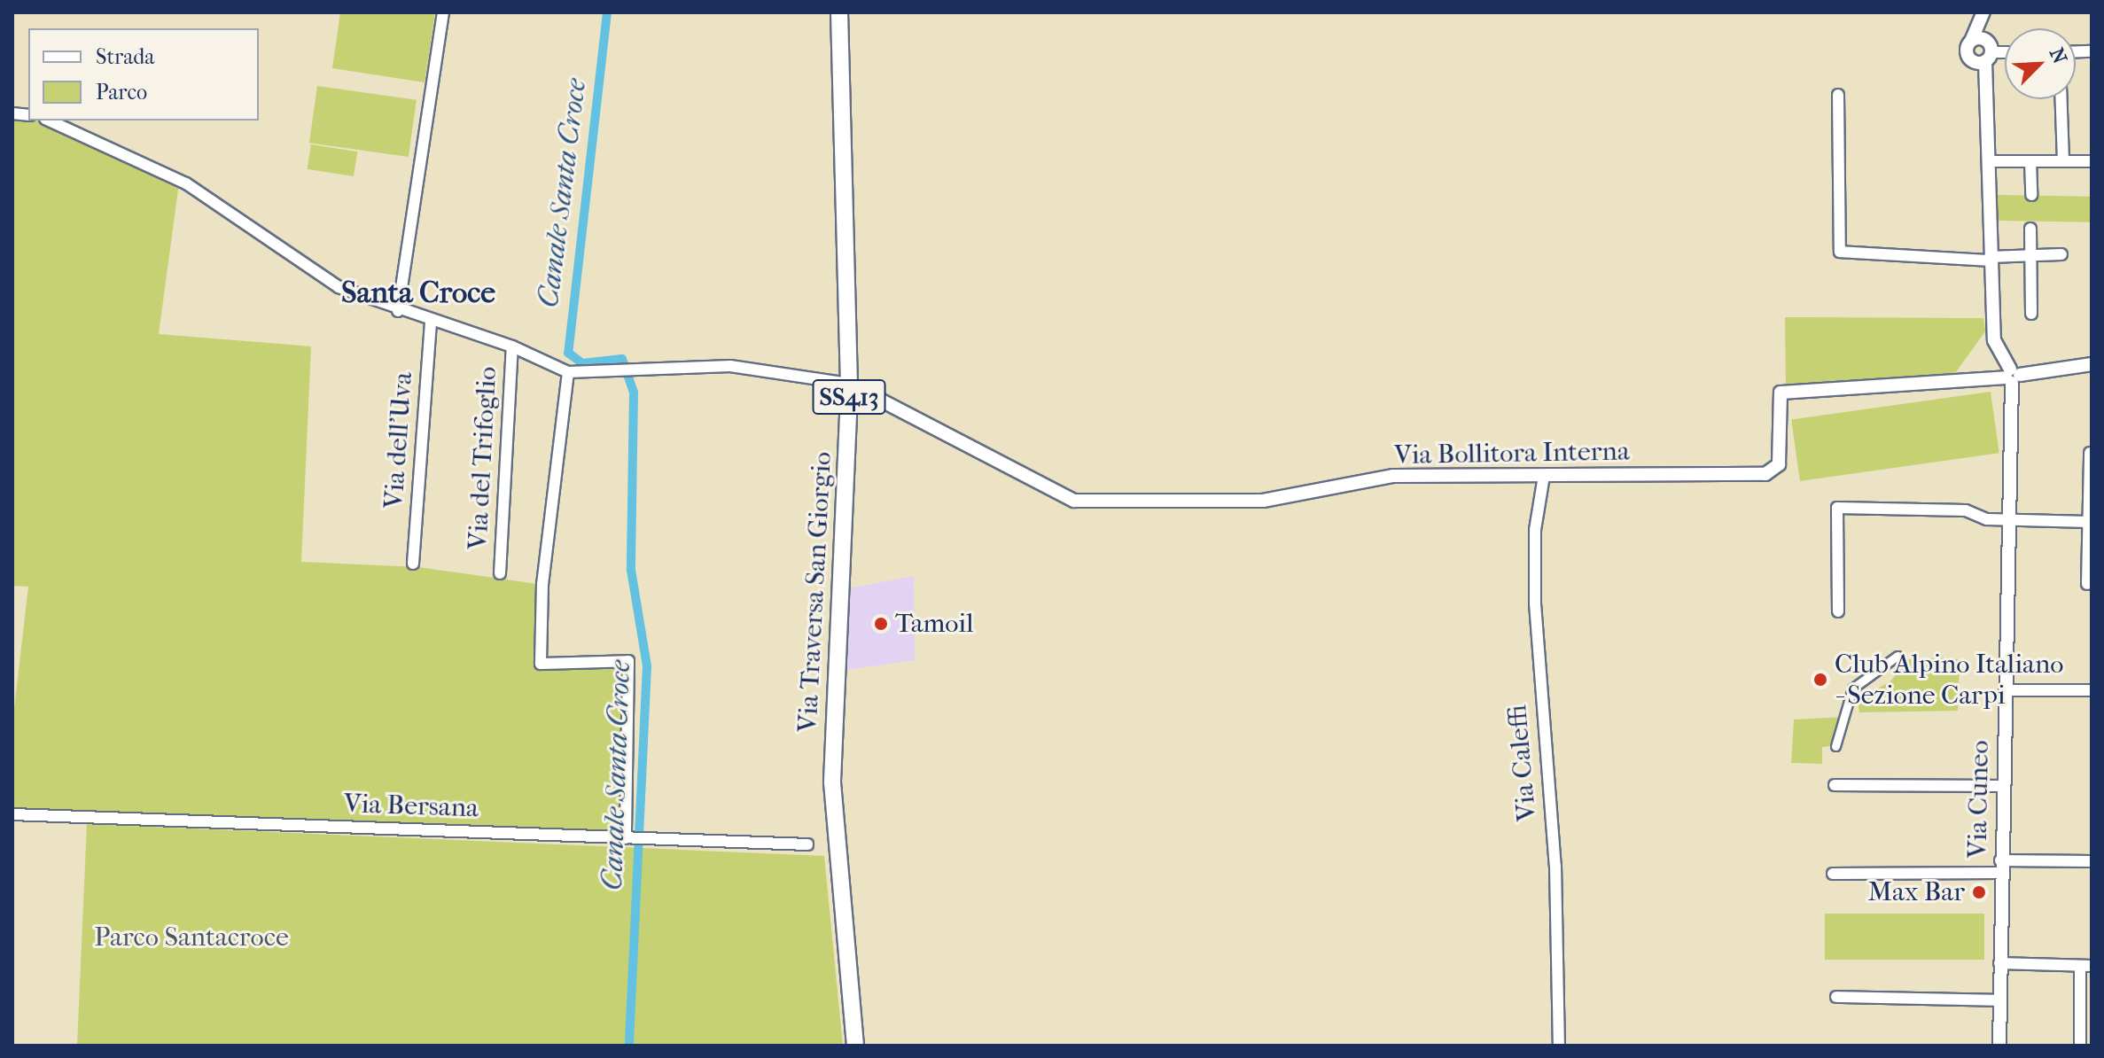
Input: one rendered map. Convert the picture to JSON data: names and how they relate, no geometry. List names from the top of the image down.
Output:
{
  "streets": {
    "main road": ["SS413", "Via Traversa San Giorgio"],
    "street": [
      "Via dell'Uva",
      "Via Bollitora Interna",
      "Via del Trifoglio",
      "Via Caleffi",
      "Via Cuneo",
      "Via Bersana"
    ]
  },
  "crossings": [
    ["Via Bollitora Interna", "Via Traversa San Giorgio"],
    ["Via Bollitora Interna", "Via Caleffi"],
    ["Via Bollitora Interna", "Via Cuneo"]
  ],
  "districts": ["Santa Croce"],
  "water": ["Canale Santa Croce"],
  "parks": ["Parco Santacroce"],
  "places": ["Tamoil", "Club Alpino Italiano - Sezione Carpi", "Max Bar"],
  "legend": ["Strada", "Parco"],
  "north": "top right"
}
